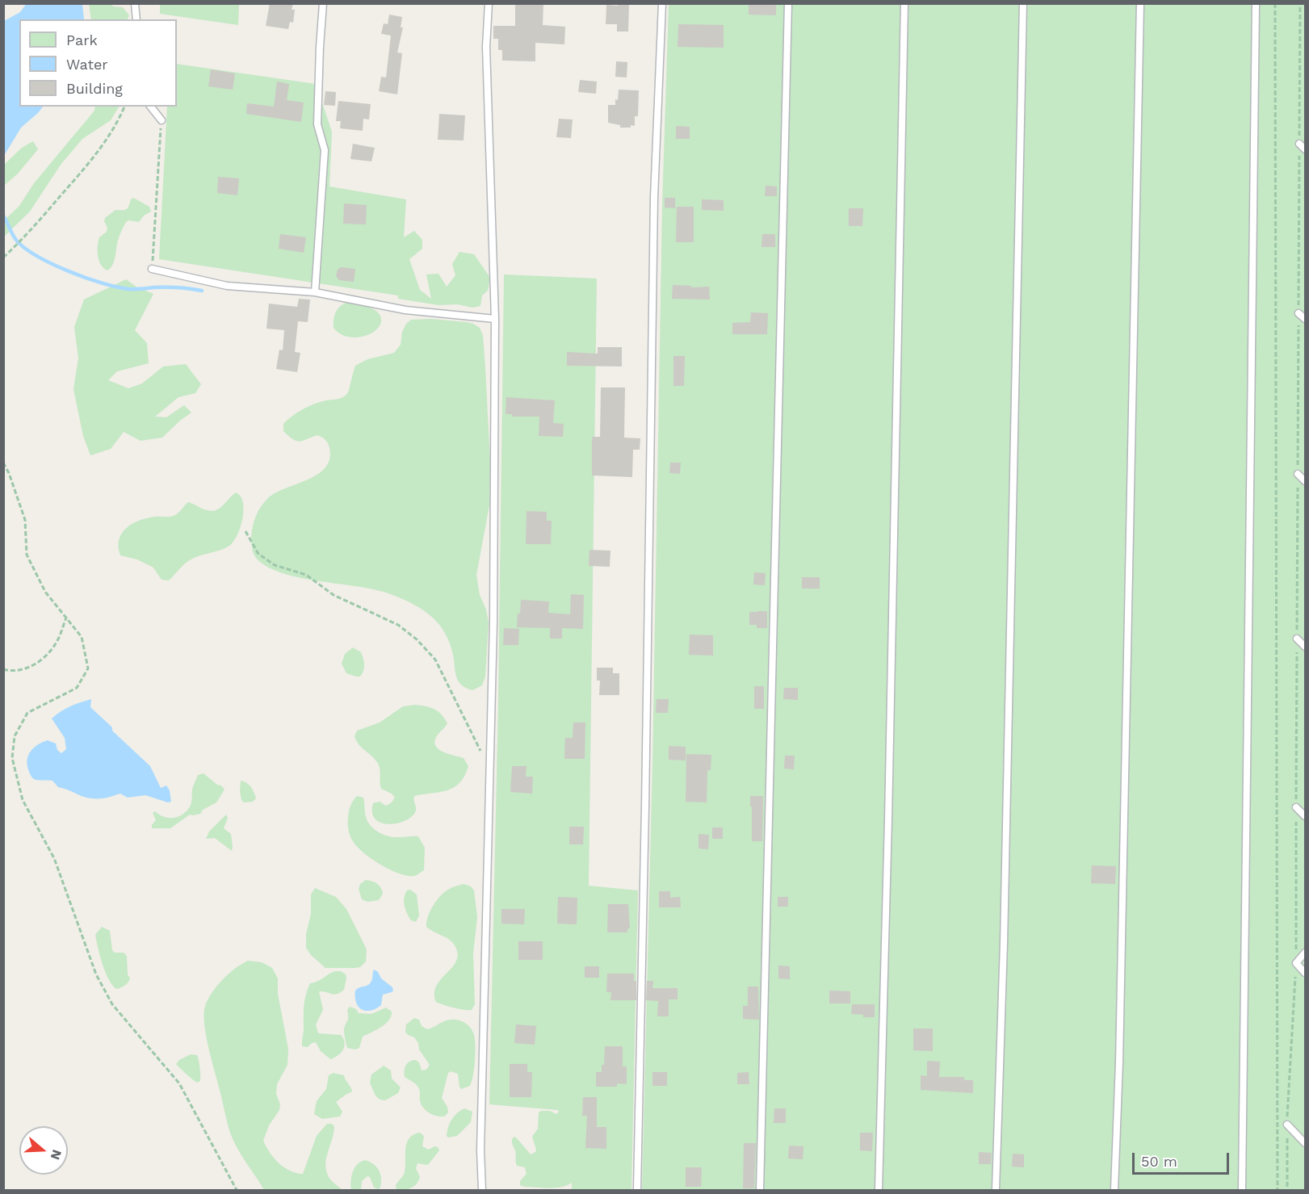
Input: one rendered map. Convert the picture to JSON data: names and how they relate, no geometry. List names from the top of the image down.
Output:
{
  "legend": ["Park", "Water", "Building"],
  "scale_bar": "50 m",
  "north": "right"
}
